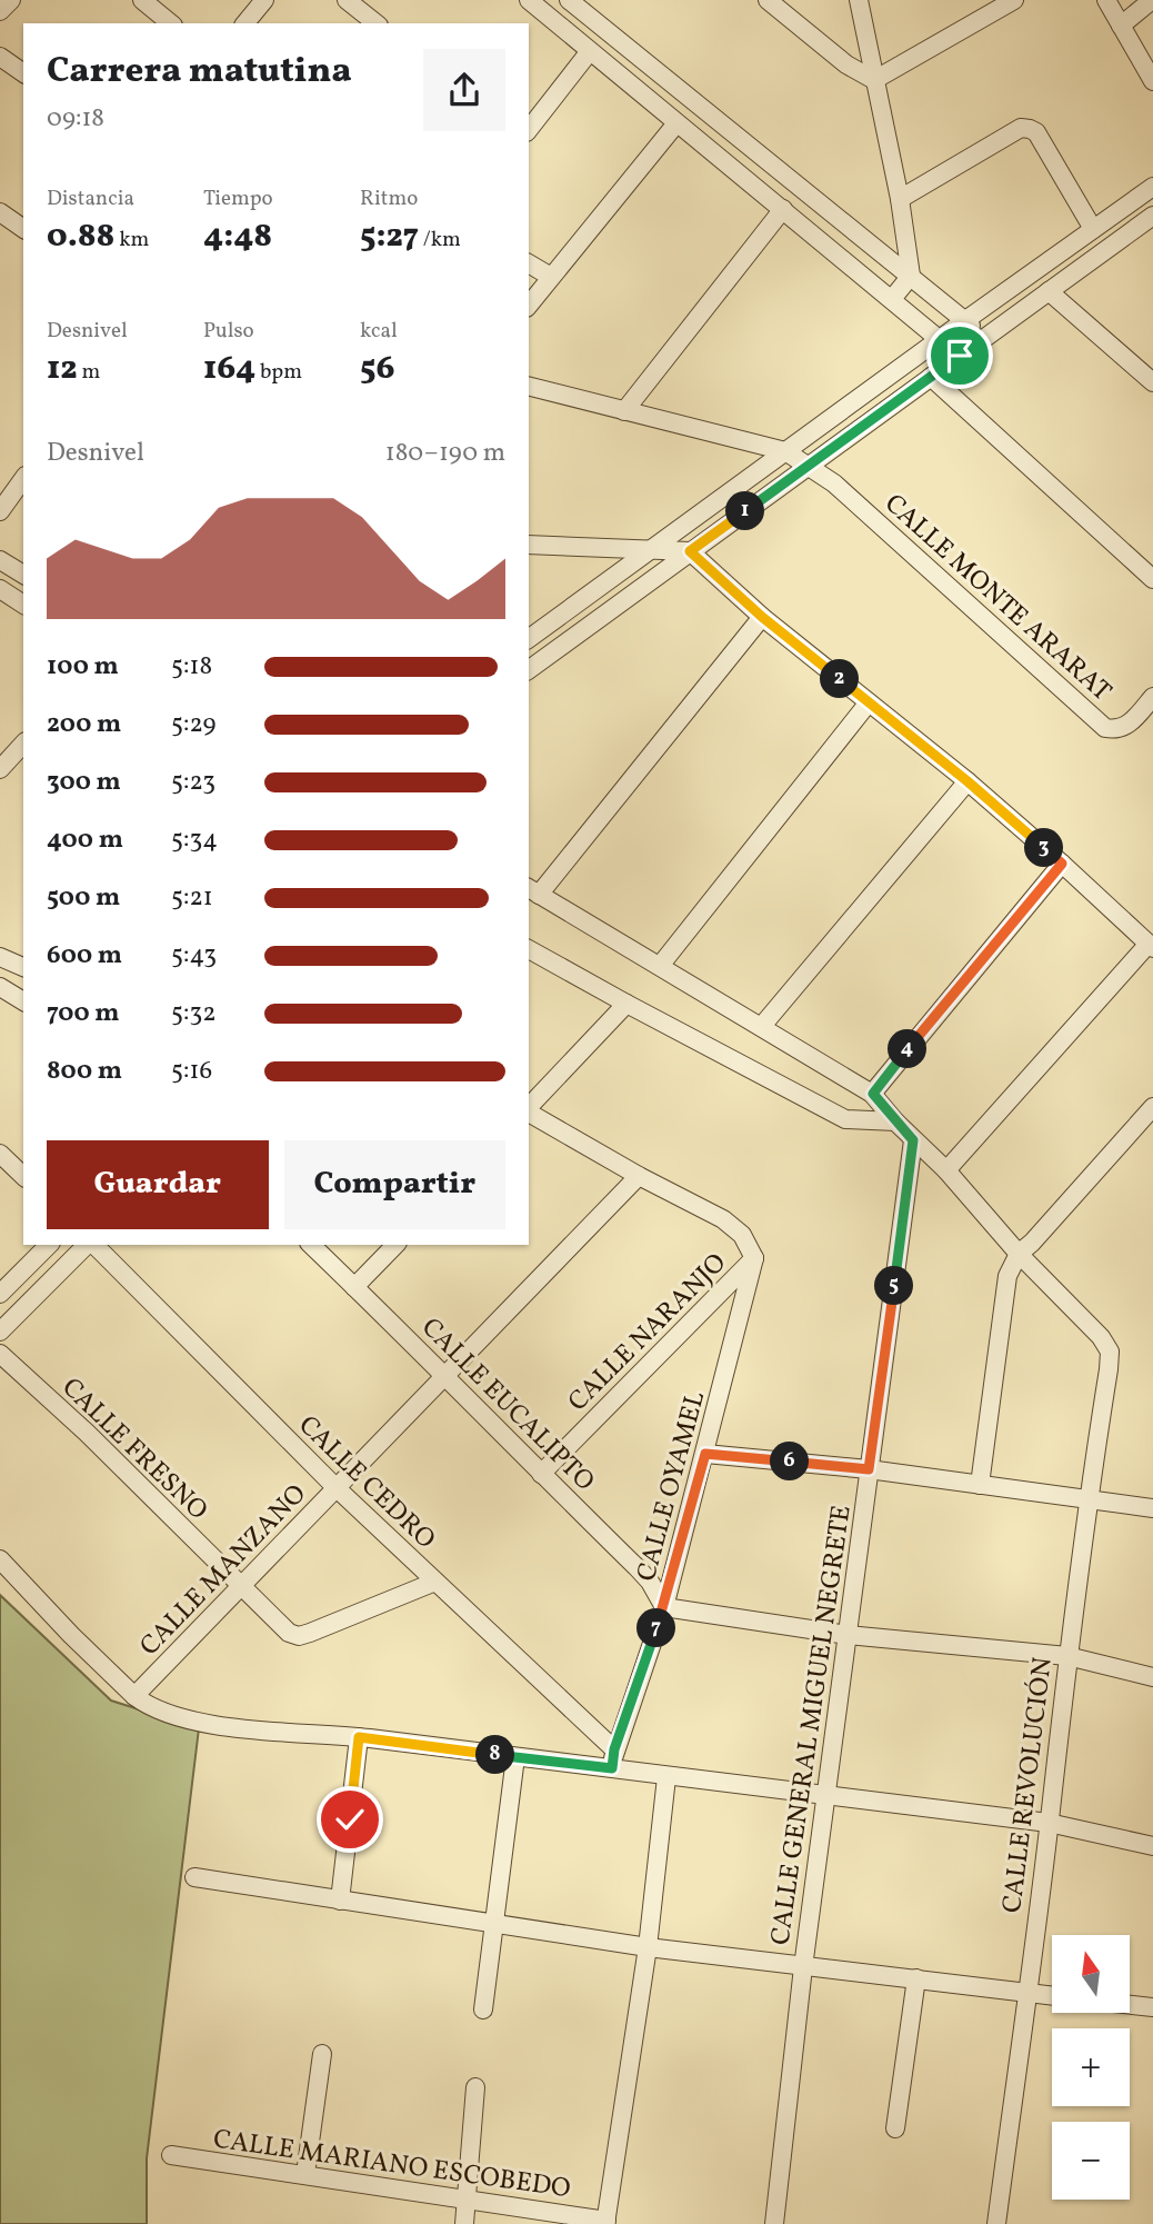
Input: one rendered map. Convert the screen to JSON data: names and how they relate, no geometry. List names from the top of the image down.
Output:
{
  "streets": {
    "street": [
      "CALLE MONTE ARARAT",
      "CALLE NARANJO",
      "CALLE EUCALIPTO",
      "CALLE FRESNO",
      "CALLE CEDRO",
      "CALLE OYAMEL",
      "CALLE MANZANO",
      "CALLE GENERAL MIGUEL NEGRETE",
      "CALLE REVOLUCIÓN",
      "CALLE MARIANO ESCOBEDO"
    ]
  },
  "crossings": [
    ["CALLE NARANJO", "CALLE EUCALIPTO"],
    ["CALLE NARANJO", "CALLE OYAMEL"],
    ["CALLE EUCALIPTO", "CALLE OYAMEL"],
    ["CALLE EUCALIPTO", "CALLE MANZANO"],
    ["CALLE FRESNO", "CALLE CEDRO"],
    ["CALLE FRESNO", "CALLE MANZANO"],
    ["CALLE CEDRO", "CALLE OYAMEL"],
    ["CALLE CEDRO", "CALLE MANZANO"]
  ],
  "north": "top",
  "page": {
    "heading": ["Carrera matutina", "09:18"],
    "stats": [
      ["Distancia", "0.88 km"],
      ["Tiempo", "4:48"],
      ["Ritmo", "5:27 /km"],
      ["Desnivel", "12 m"],
      ["Pulso", "164 bpm"],
      ["kcal", "56"]
    ],
    "chart": ["Desnivel", "180–190 m"],
    "pins": [
      "1",
      "2",
      "3",
      "4",
      "5",
      "6",
      "7",
      "8"
    ],
    "list": [
      {
        "name": "100 m",
        "note": "5:18"
      },
      {
        "name": "200 m",
        "note": "5:29"
      },
      {
        "name": "300 m",
        "note": "5:23"
      },
      {
        "name": "400 m",
        "note": "5:34"
      },
      {
        "name": "500 m",
        "note": "5:21"
      },
      {
        "name": "600 m",
        "note": "5:43"
      },
      {
        "name": "700 m",
        "note": "5:32"
      },
      {
        "name": "800 m",
        "note": "5:16"
      }
    ],
    "buttons": ["Guardar", "Compartir"],
    "map_buttons": ["+", "−"]
  }
}
